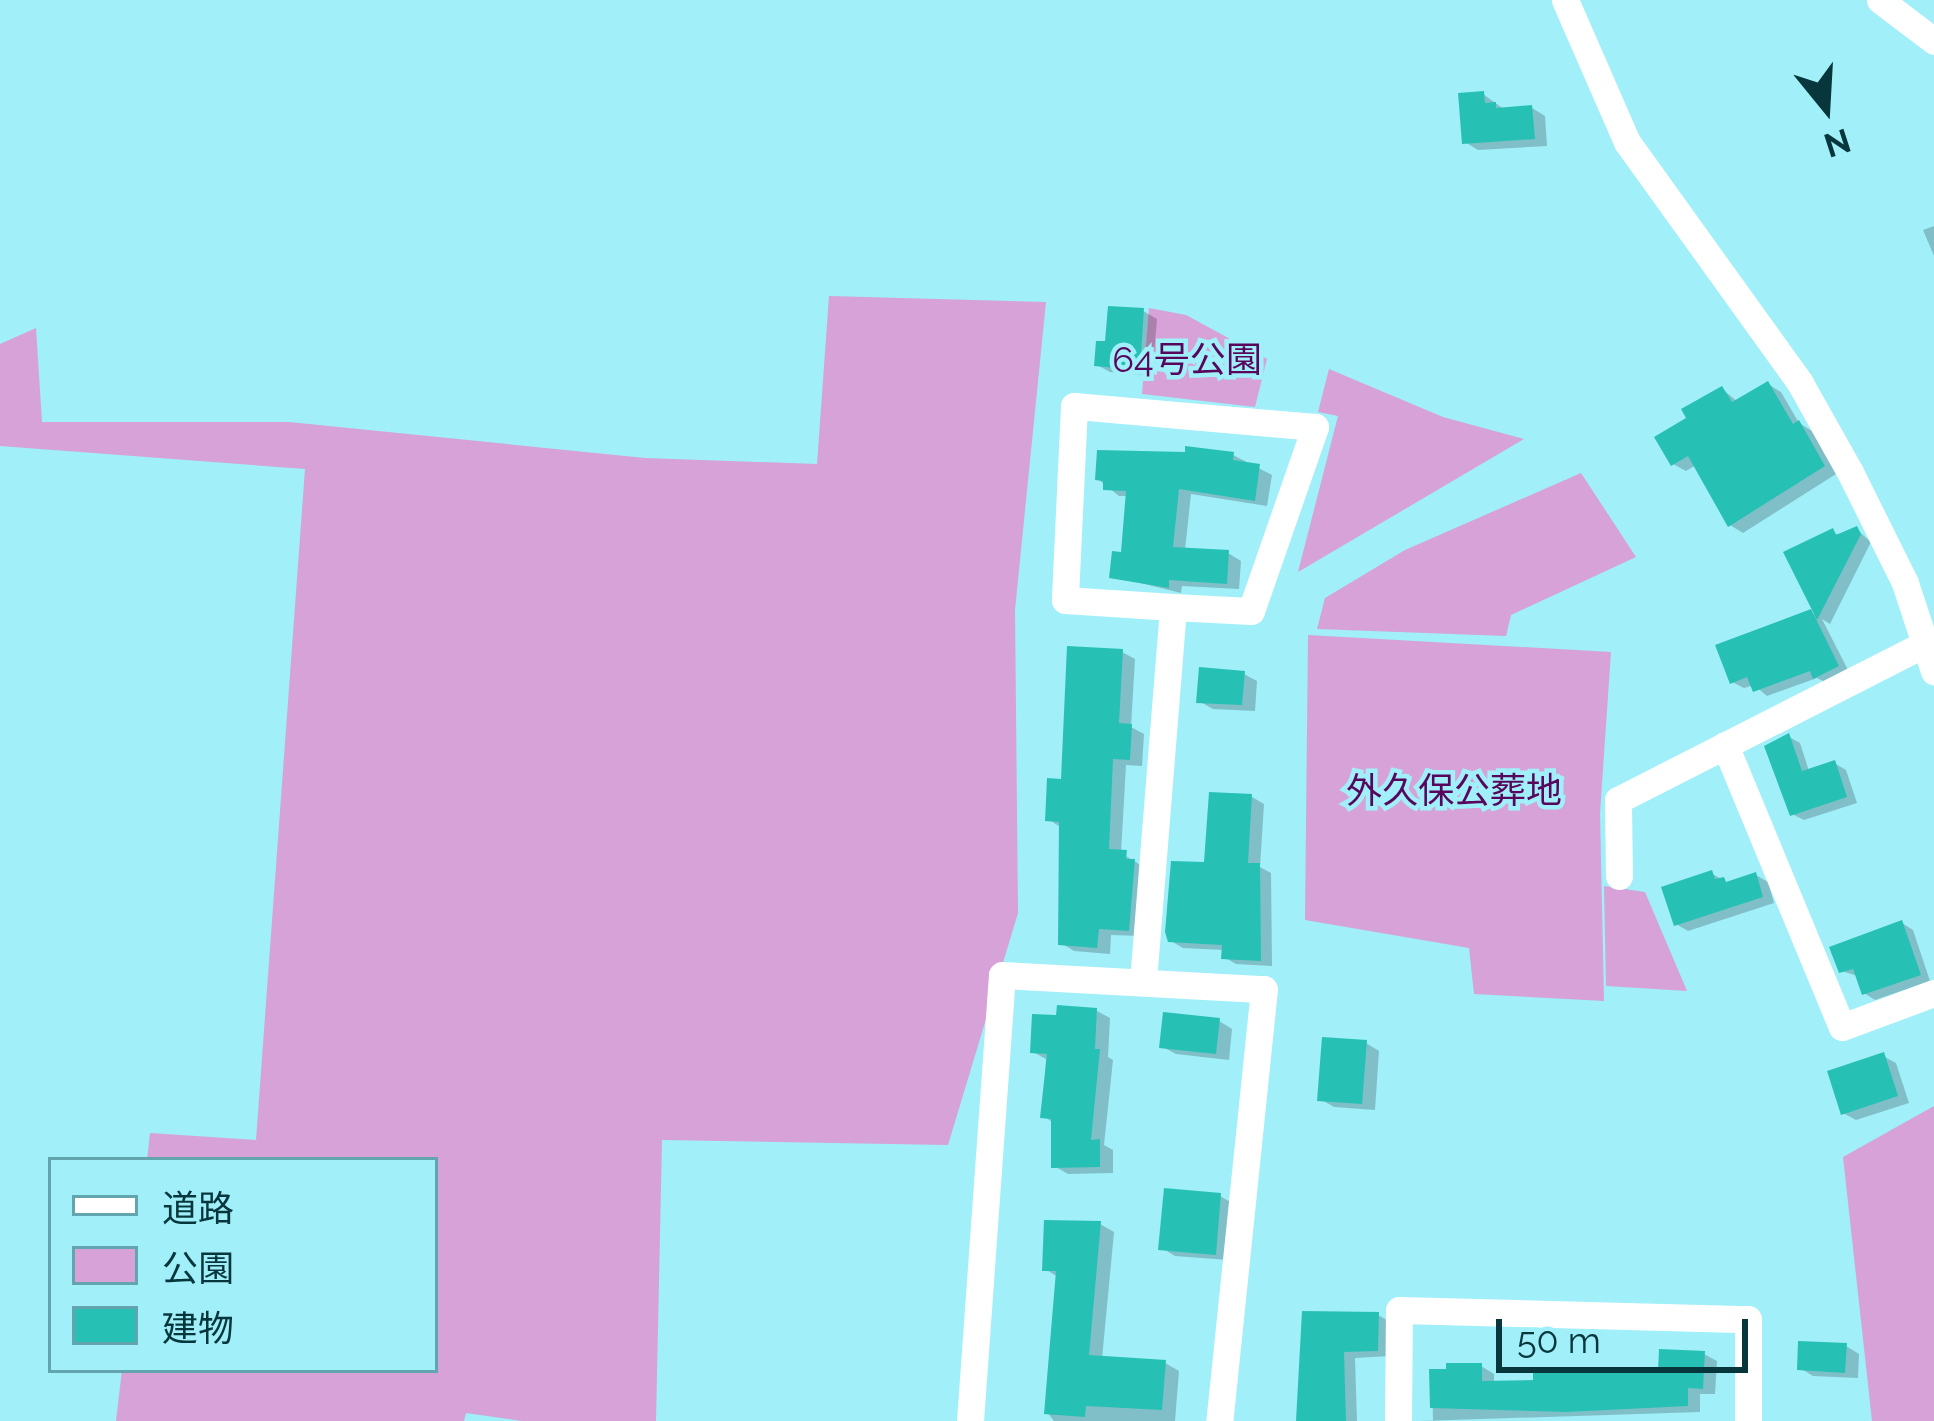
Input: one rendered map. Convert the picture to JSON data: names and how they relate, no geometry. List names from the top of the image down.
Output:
{
  "parks": ["64号公園", "外久保公葬地"],
  "legend": ["道路", "公園", "建物"],
  "scale_bar": "50 m",
  "north": "bottom"
}
